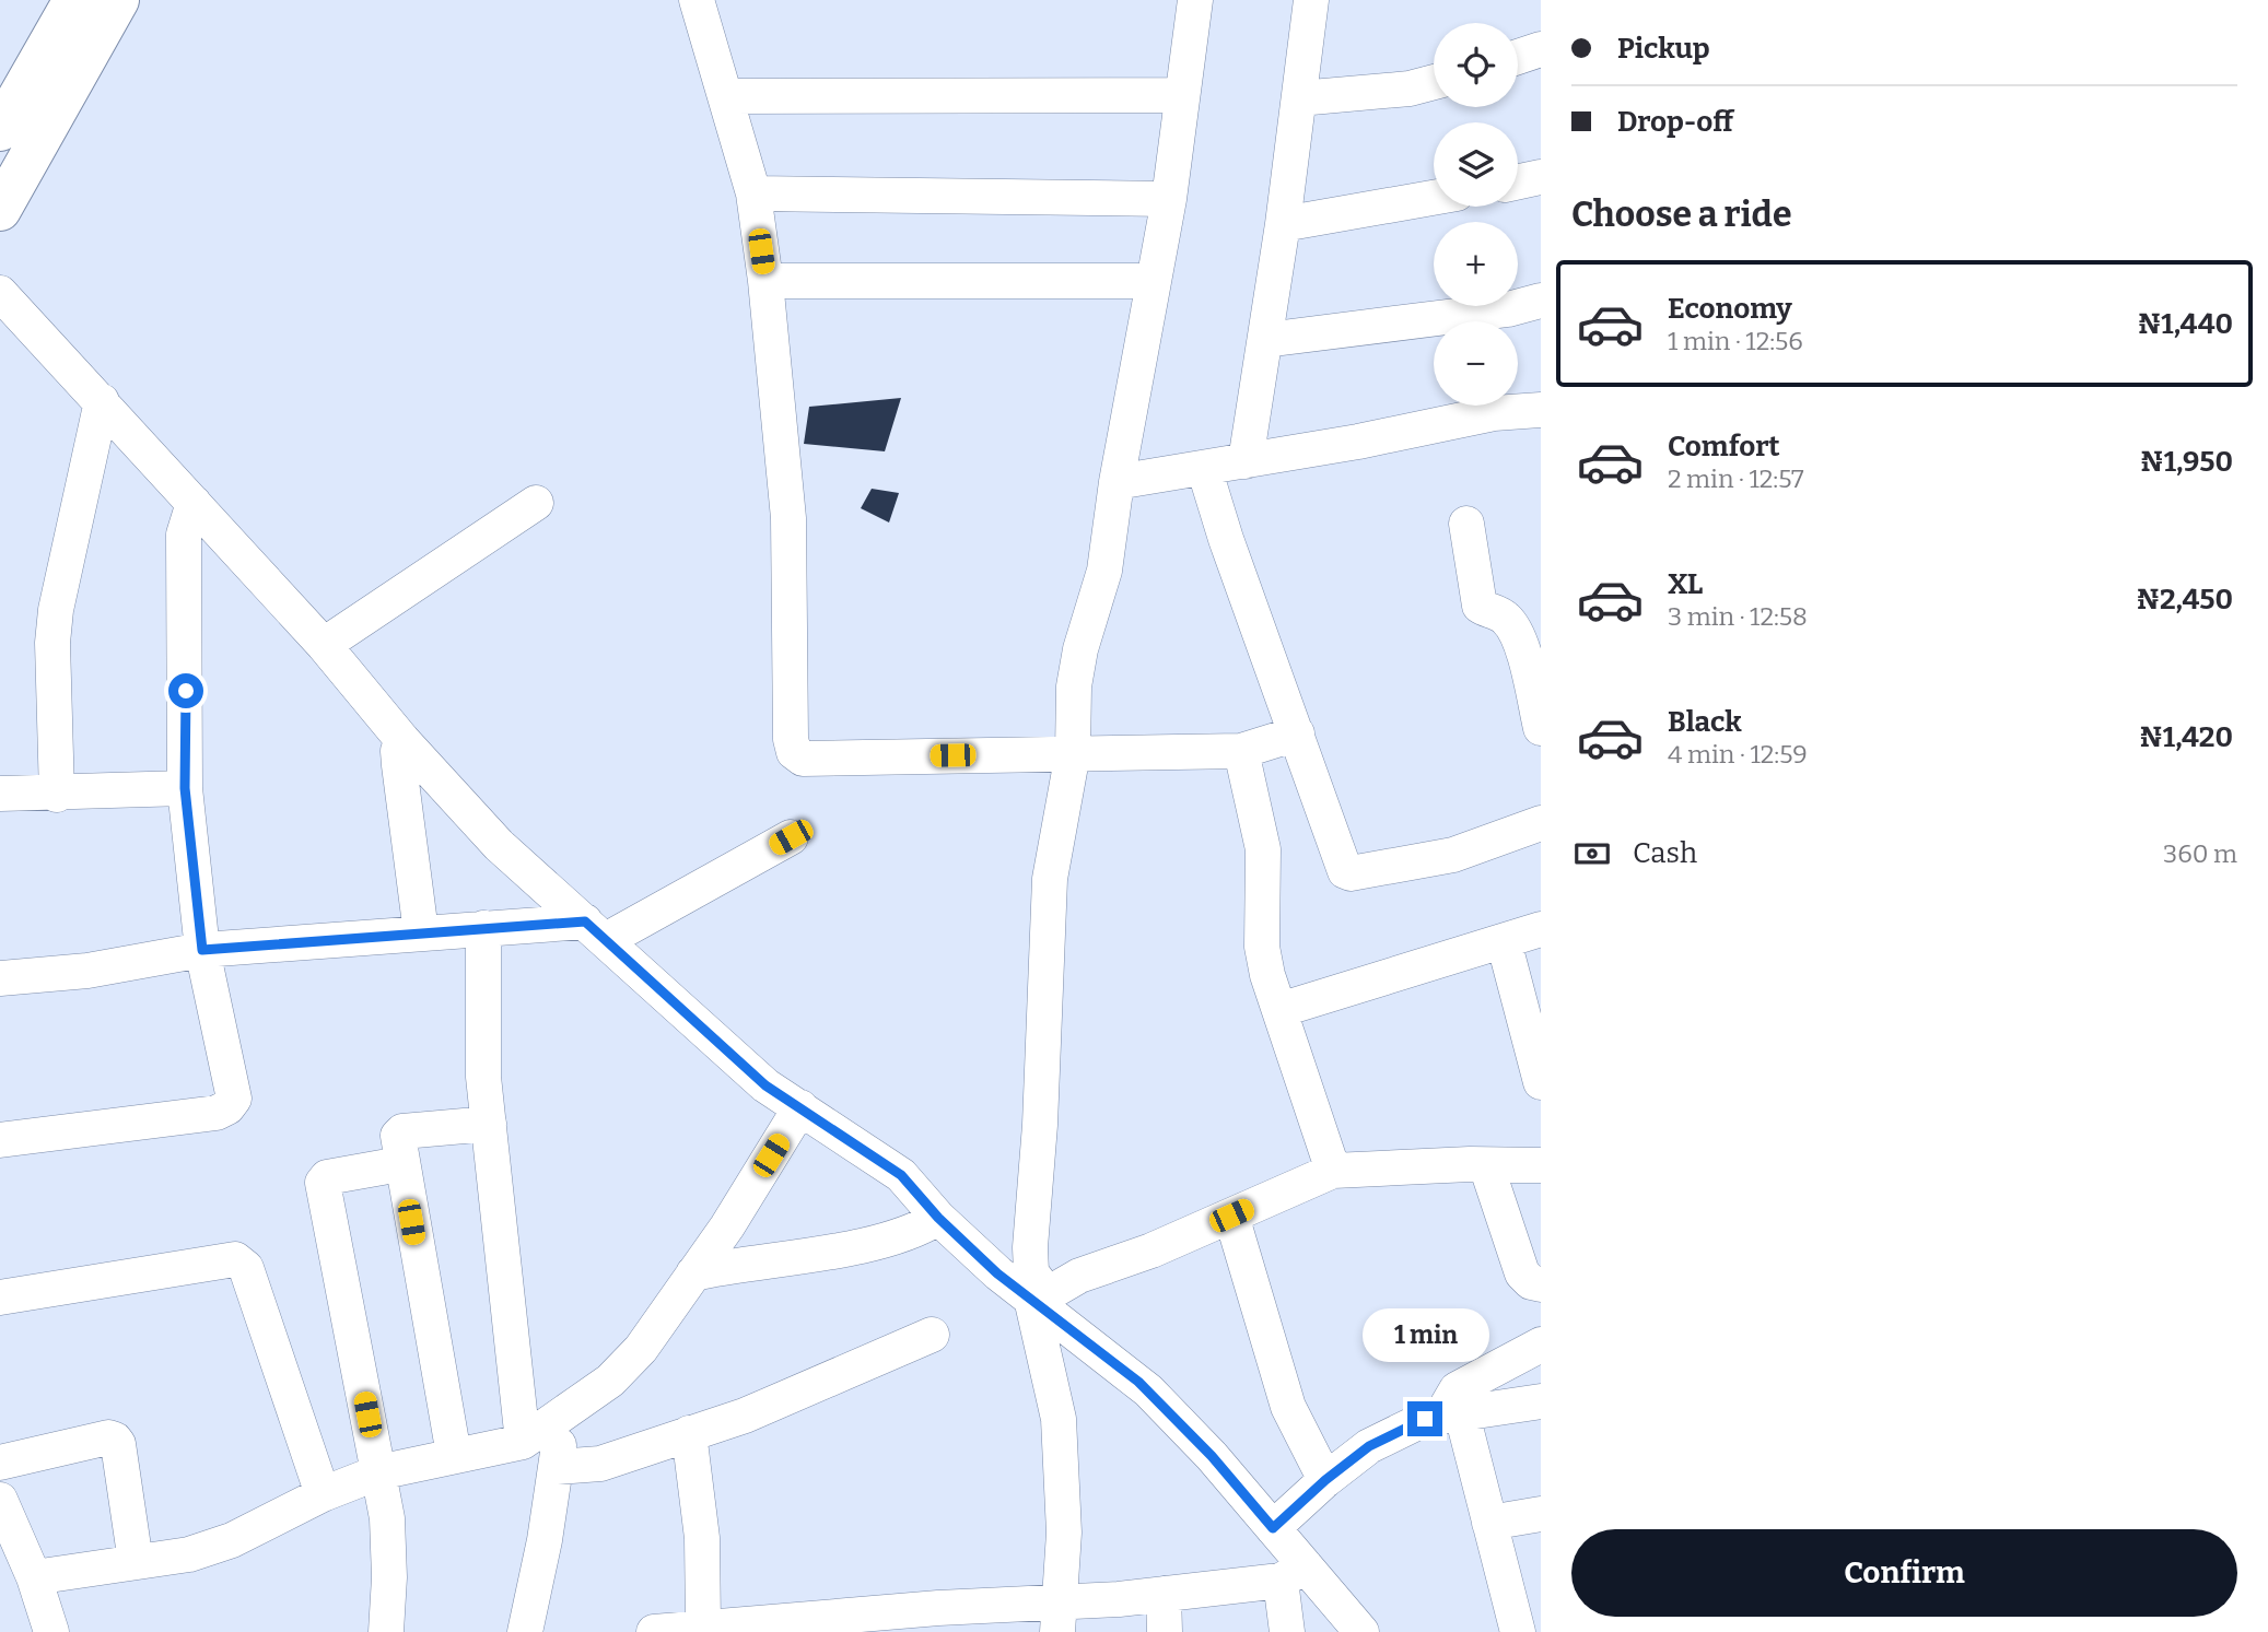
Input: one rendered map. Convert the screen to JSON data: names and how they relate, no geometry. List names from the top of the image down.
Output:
{
  "page": {
    "banner": ["Pickup", "Drop-off"],
    "map_buttons": ["+", "−"],
    "heading": "Choose a ride",
    "list": [
      {
        "name": "Economy",
        "note": "1 min · 12:56",
        "value": "₦1,440"
      },
      {
        "name": "Comfort",
        "note": "2 min · 12:57",
        "value": "₦1,950"
      },
      {
        "name": "XL",
        "note": "3 min · 12:58",
        "value": "₦2,450"
      },
      {
        "name": "Black",
        "note": "4 min · 12:59",
        "value": "₦1,420"
      }
    ],
    "pay": ["Cash", "360 m"],
    "bubble": "1 min",
    "buttons": "Confirm"
  }
}
